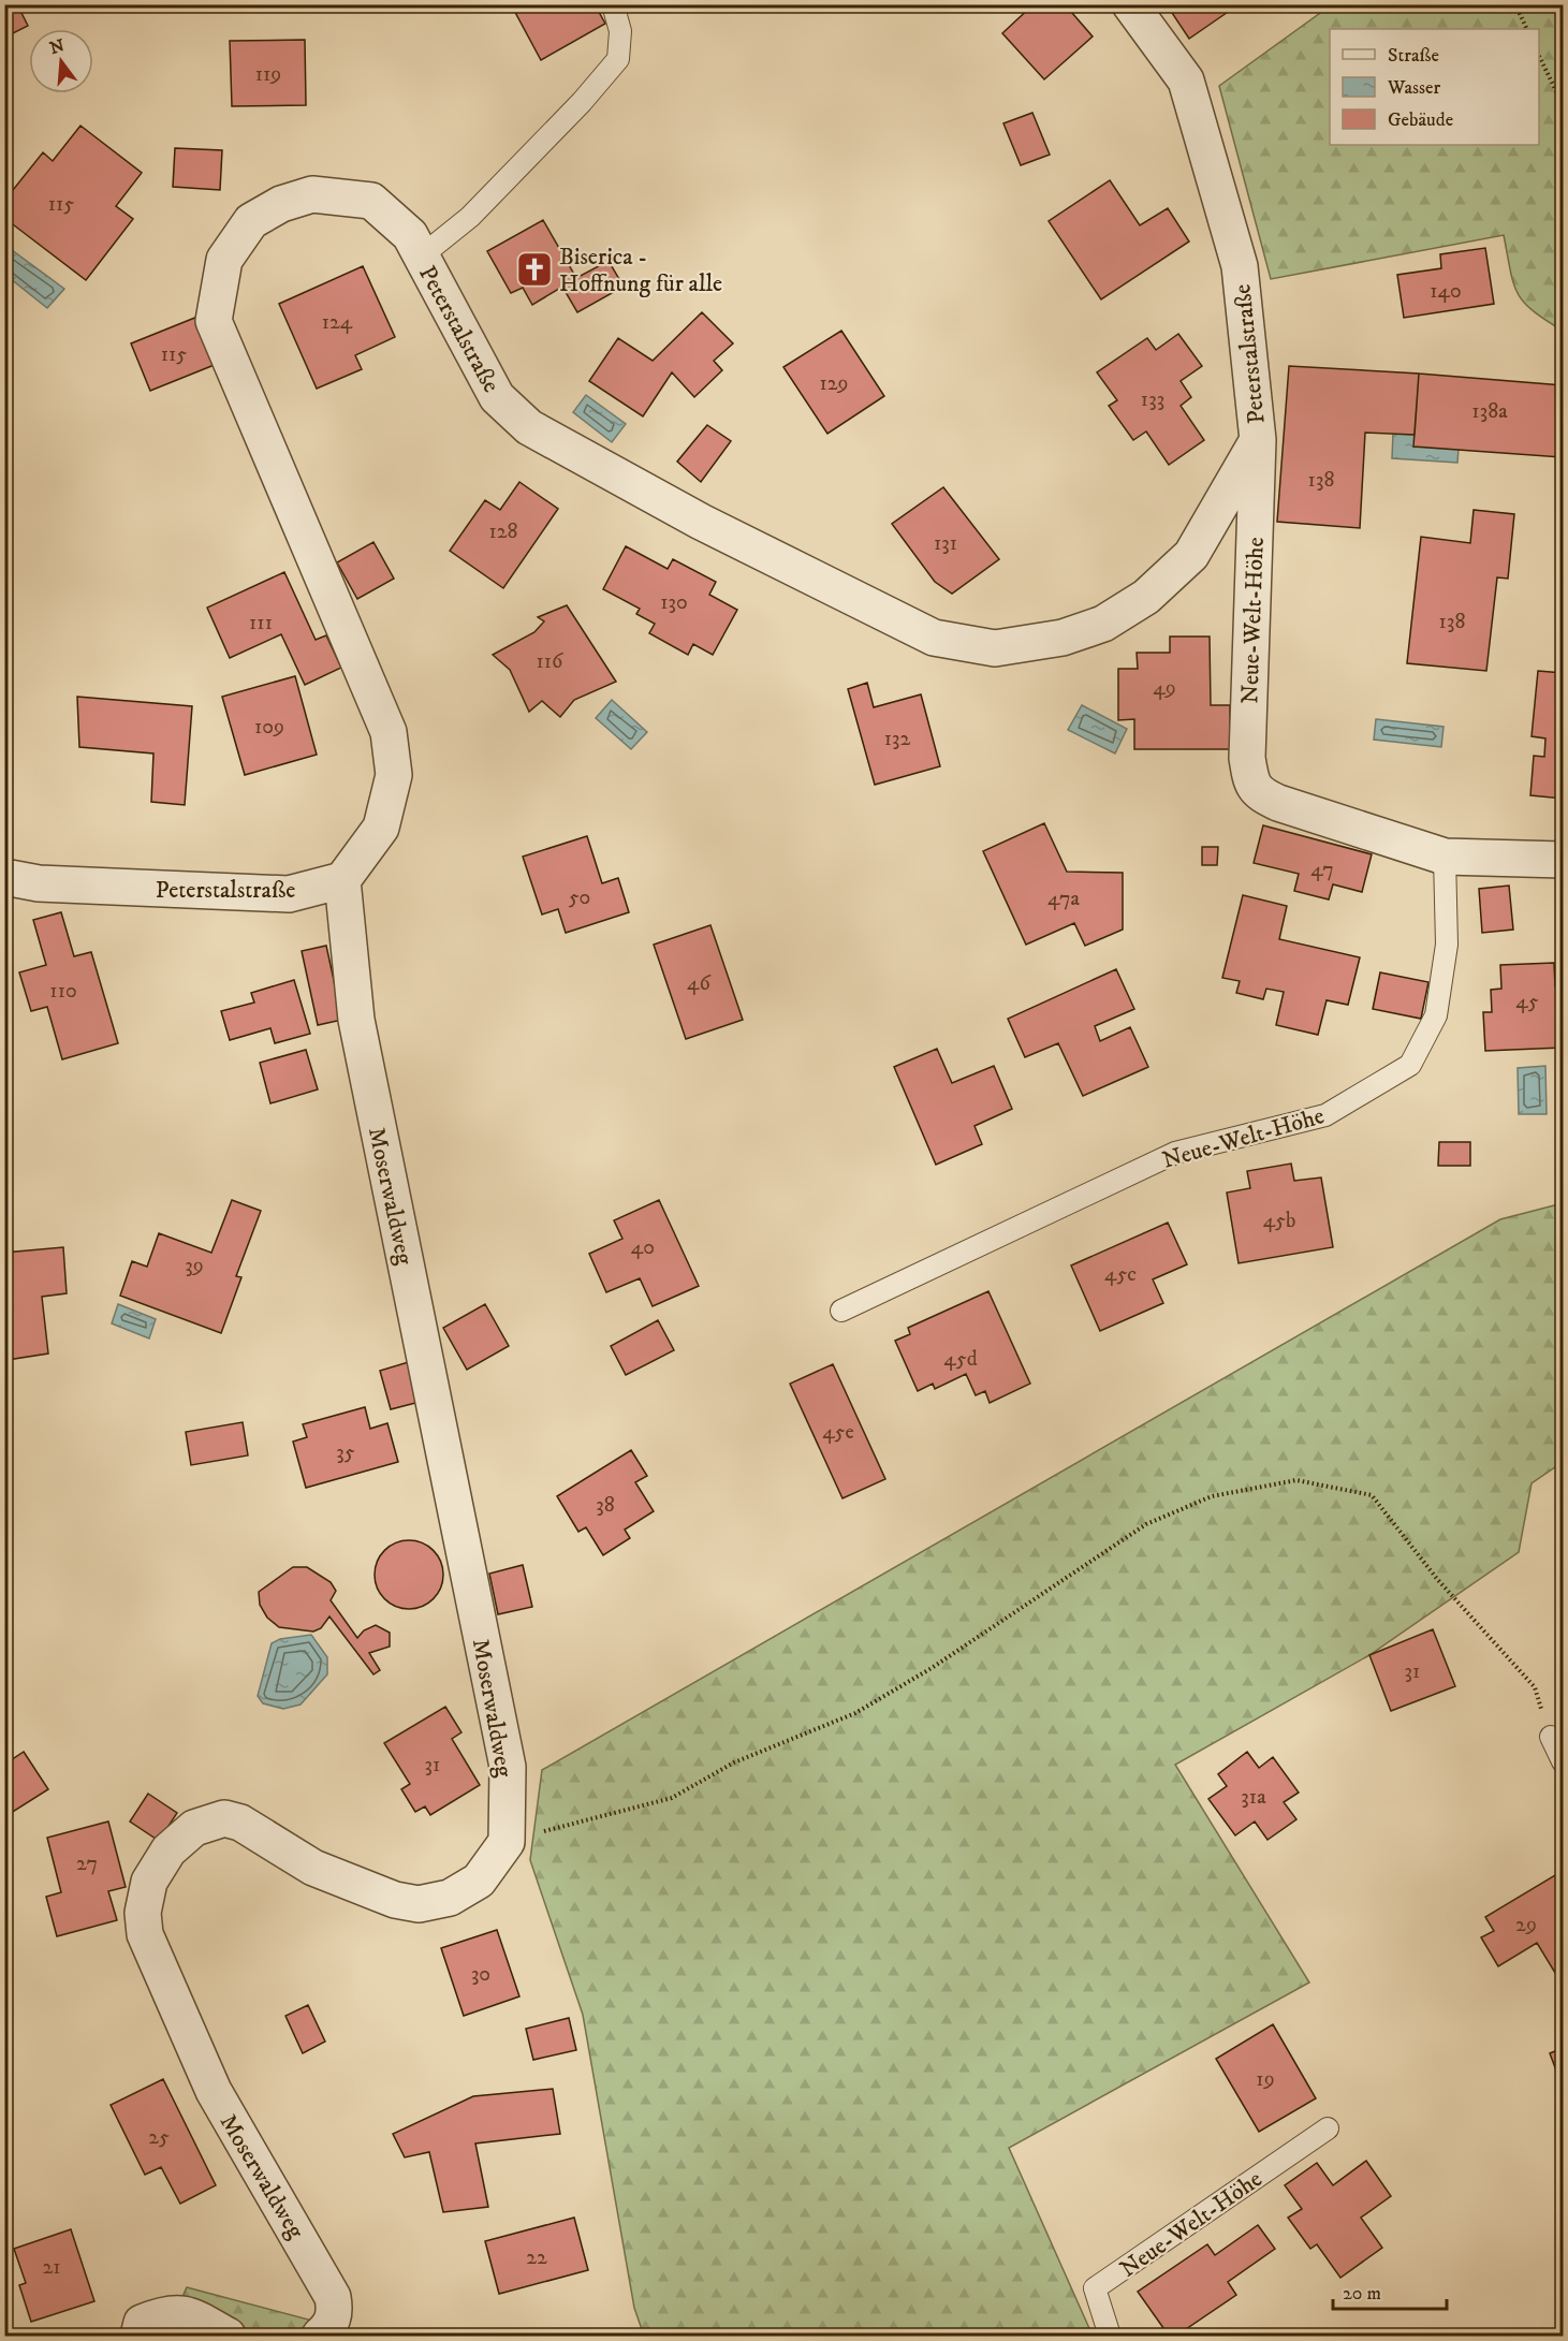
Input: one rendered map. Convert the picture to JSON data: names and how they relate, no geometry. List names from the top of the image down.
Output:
{
  "streets": {
    "street": ["Peterstalstraße", "Neue-Welt-Höhe", "Moserwaldweg"]
  },
  "crossings": [
    ["Peterstalstraße", "Neue-Welt-Höhe"],
    ["Peterstalstraße", "Moserwaldweg"]
  ],
  "places": {
    "church": ["Biserica - Hoffnung für alle"]
  },
  "house_numbers": [
    "119",
    "115",
    "140",
    "124",
    "115",
    "129",
    "133",
    "138a",
    "138",
    "128",
    "131",
    "130",
    "138",
    "111",
    "116",
    "49",
    "109",
    "132",
    "47",
    "50",
    "47a",
    "46",
    "110",
    "45",
    "45b",
    "40",
    "39",
    "45c",
    "45d",
    "45e",
    "35",
    "38",
    "31",
    "31",
    "31a",
    "27",
    "29",
    "30",
    "19",
    "25",
    "22",
    "21"
  ],
  "legend": ["Straße", "Wasser", "Gebäude"],
  "scale_bar": "20 m",
  "north": "top"
}
